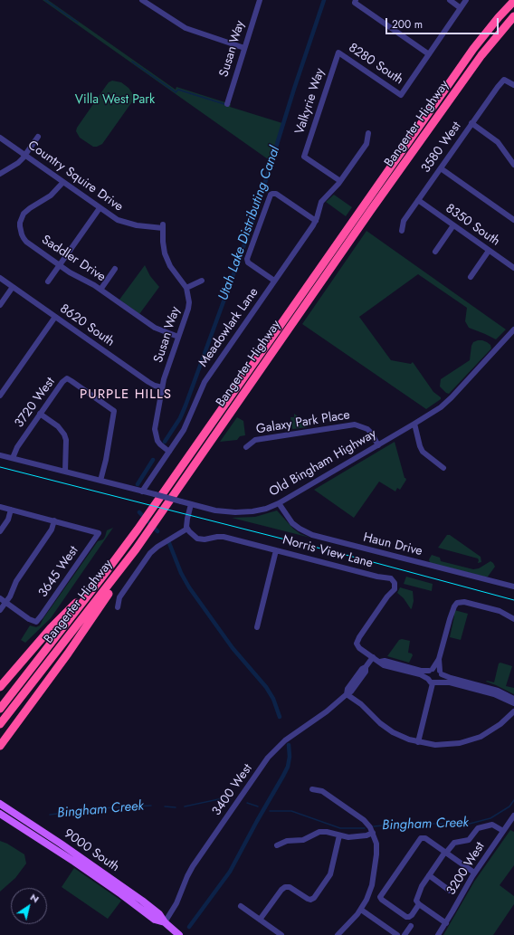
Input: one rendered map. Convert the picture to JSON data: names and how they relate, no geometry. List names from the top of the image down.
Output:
{
  "streets": {
    "highway": ["Bangerter Highway"],
    "main road": ["9000 South"],
    "street": [
      "Susan Way",
      "8280 South",
      "Valkyrie Way",
      "3580 West",
      "Country Squire Drive",
      "8350 South",
      "Saddler Drive",
      "8620 South",
      "Meadowlark Lane",
      "3720 West",
      "Galaxy Park Place",
      "Old Bingham Highway",
      "Haun Drive",
      "Norris View Lane",
      "3645 West",
      "3400 West",
      "3200 West"
    ]
  },
  "crossings": [
    ["Susan Way", "Country Squire Drive"],
    ["Susan Way", "Saddler Drive"],
    ["Susan Way", "8620 South"],
    ["Susan Way", "Meadowlark Lane"],
    ["8280 South", "Valkyrie Way"],
    ["Valkyrie Way", "Meadowlark Lane"],
    ["3580 West", "8350 South"],
    ["Country Squire Drive", "Saddler Drive"],
    ["Meadowlark Lane", "Old Bingham Highway"],
    ["3720 West", "Old Bingham Highway"],
    ["Galaxy Park Place", "Old Bingham Highway"],
    ["Old Bingham Highway", "Haun Drive"],
    ["Norris View Lane", "3400 West"],
    ["3400 West", "9000 South"]
  ],
  "districts": ["PURPLE HILLS"],
  "water": ["Utah Lake Distributing Canal", "Bingham Creek"],
  "parks": ["Villa West Park"],
  "scale_bar": "200 m",
  "north": "top right"
}
